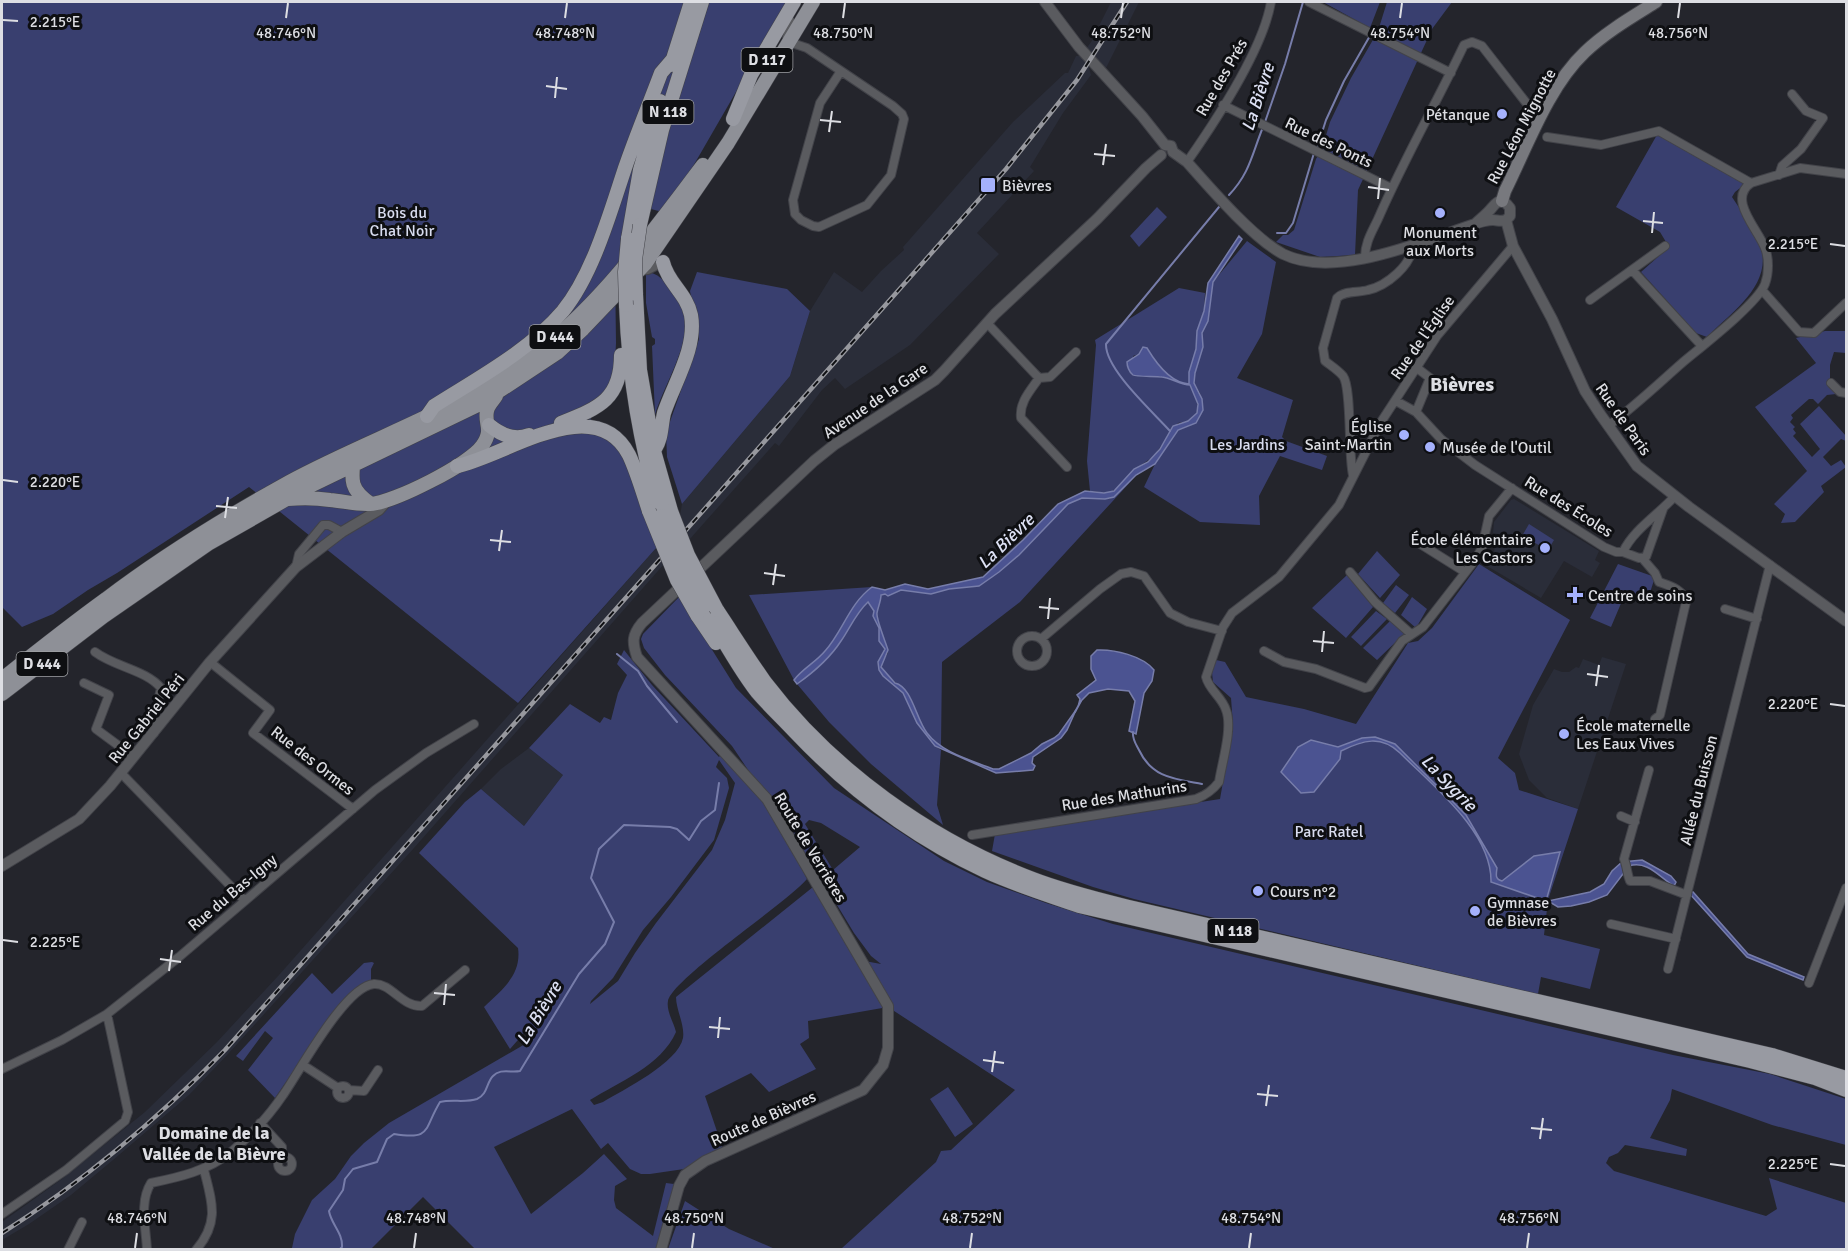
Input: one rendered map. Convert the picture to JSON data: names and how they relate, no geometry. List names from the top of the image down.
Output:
{
  "streets": {
    "highway": ["N 118"],
    "main road": ["D 117", "Rue Léon Mignotte", "D 444"],
    "street": [
      "Rue des Prés",
      "Rue des Ponts",
      "Rue de l'Église",
      "Avenue de la Gare",
      "Rue de Paris",
      "Rue des Écoles",
      "Rue Gabriel Péri",
      "Rue des Ormes",
      "Allée du Buisson",
      "Rue des Mathurins",
      "Route de Verrières",
      "Rue du Bas-Igny",
      "Route de Bièvres"
    ]
  },
  "crossings": [
    ["D 117", "D 444"],
    ["Rue des Prés", "Rue des Ponts"],
    ["Rue Léon Mignotte", "Rue de Paris"],
    ["Rue de l'Église", "Rue de Paris"],
    ["Rue de l'Église", "Rue des Écoles"],
    ["Rue de l'Église", "Rue des Mathurins"],
    ["Avenue de la Gare", "Route de Verrières"],
    ["Rue de Paris", "Rue des Écoles"],
    ["Rue de Paris", "Allée du Buisson"],
    ["Rue Gabriel Péri", "Rue des Ormes"],
    ["Rue des Ormes", "Rue du Bas-Igny"],
    ["Route de Verrières", "Route de Bièvres"]
  ],
  "districts": ["Bièvres", "Domaine de la Vallée de la Bièvre"],
  "water": ["La Bièvre", "La Sygrie"],
  "parks": ["Bois du Chat Noir", "Les Jardins", "Parc Ratel"],
  "places": {
    "other": [
      "Pétanque",
      "Monument aux Morts",
      "Église Saint-Martin",
      "Musée de l'Outil",
      "École élémentaire Les Castors",
      "École maternelle Les Eaux Vives",
      "Cours n°2",
      "Gymnase de Bièvres"
    ],
    "transit": ["Bièvres"],
    "health": ["Centre de soins"]
  },
  "coordinates": [
    "2.215°E",
    "48.746°N",
    "48.748°N",
    "48.750°N",
    "48.752°N",
    "48.754°N",
    "48.756°N",
    "2.220°E",
    "2.225°E"
  ]
}
